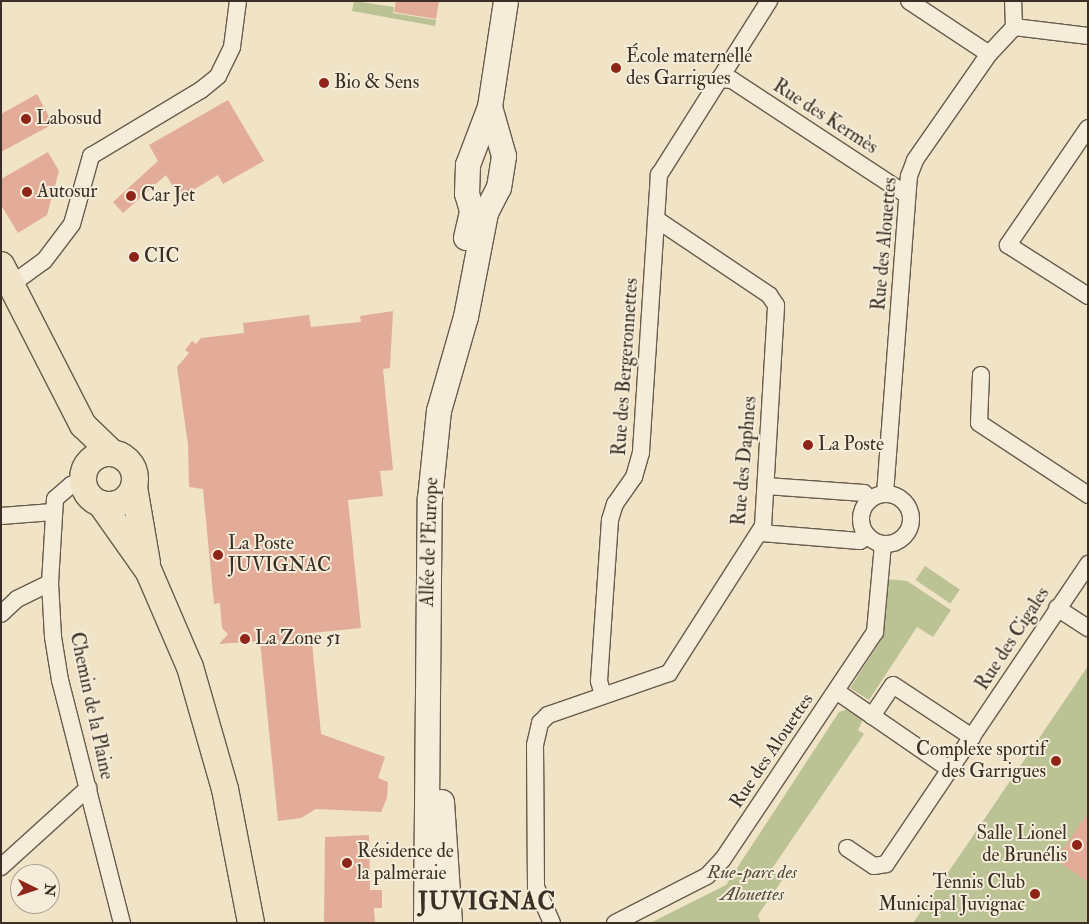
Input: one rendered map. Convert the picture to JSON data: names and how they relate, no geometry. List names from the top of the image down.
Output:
{
  "streets": {
    "street": [
      "Rue des Kermès",
      "Rue des Alouettes",
      "Rue des Bergeronnettes",
      "Rue des Daphnes",
      "Allée de l'Europe",
      "Rue des Cigales",
      "Chemin de la Plaine"
    ]
  },
  "crossings": [
    ["Rue des Kermès", "Rue des Alouettes"],
    ["Rue des Kermès", "Rue des Bergeronnettes"],
    ["Rue des Bergeronnettes", "Rue des Daphnes"]
  ],
  "districts": ["JUVIGNAC"],
  "parks": ["Rue-parc des Alouettes"],
  "places": [
    "École maternelle des Garrigues",
    "Bio & Sens",
    "Labosud",
    "Autosur",
    "Car Jet",
    "CIC",
    "La Poste",
    "La Poste JUVIGNAC",
    "La Zone 51",
    "Complexe sportif des Garrigues",
    "Salle Lionel de Brunélis",
    "Résidence de la palmeraie",
    "Tennis Club Municipal Juvignac"
  ],
  "north": "right"
}
